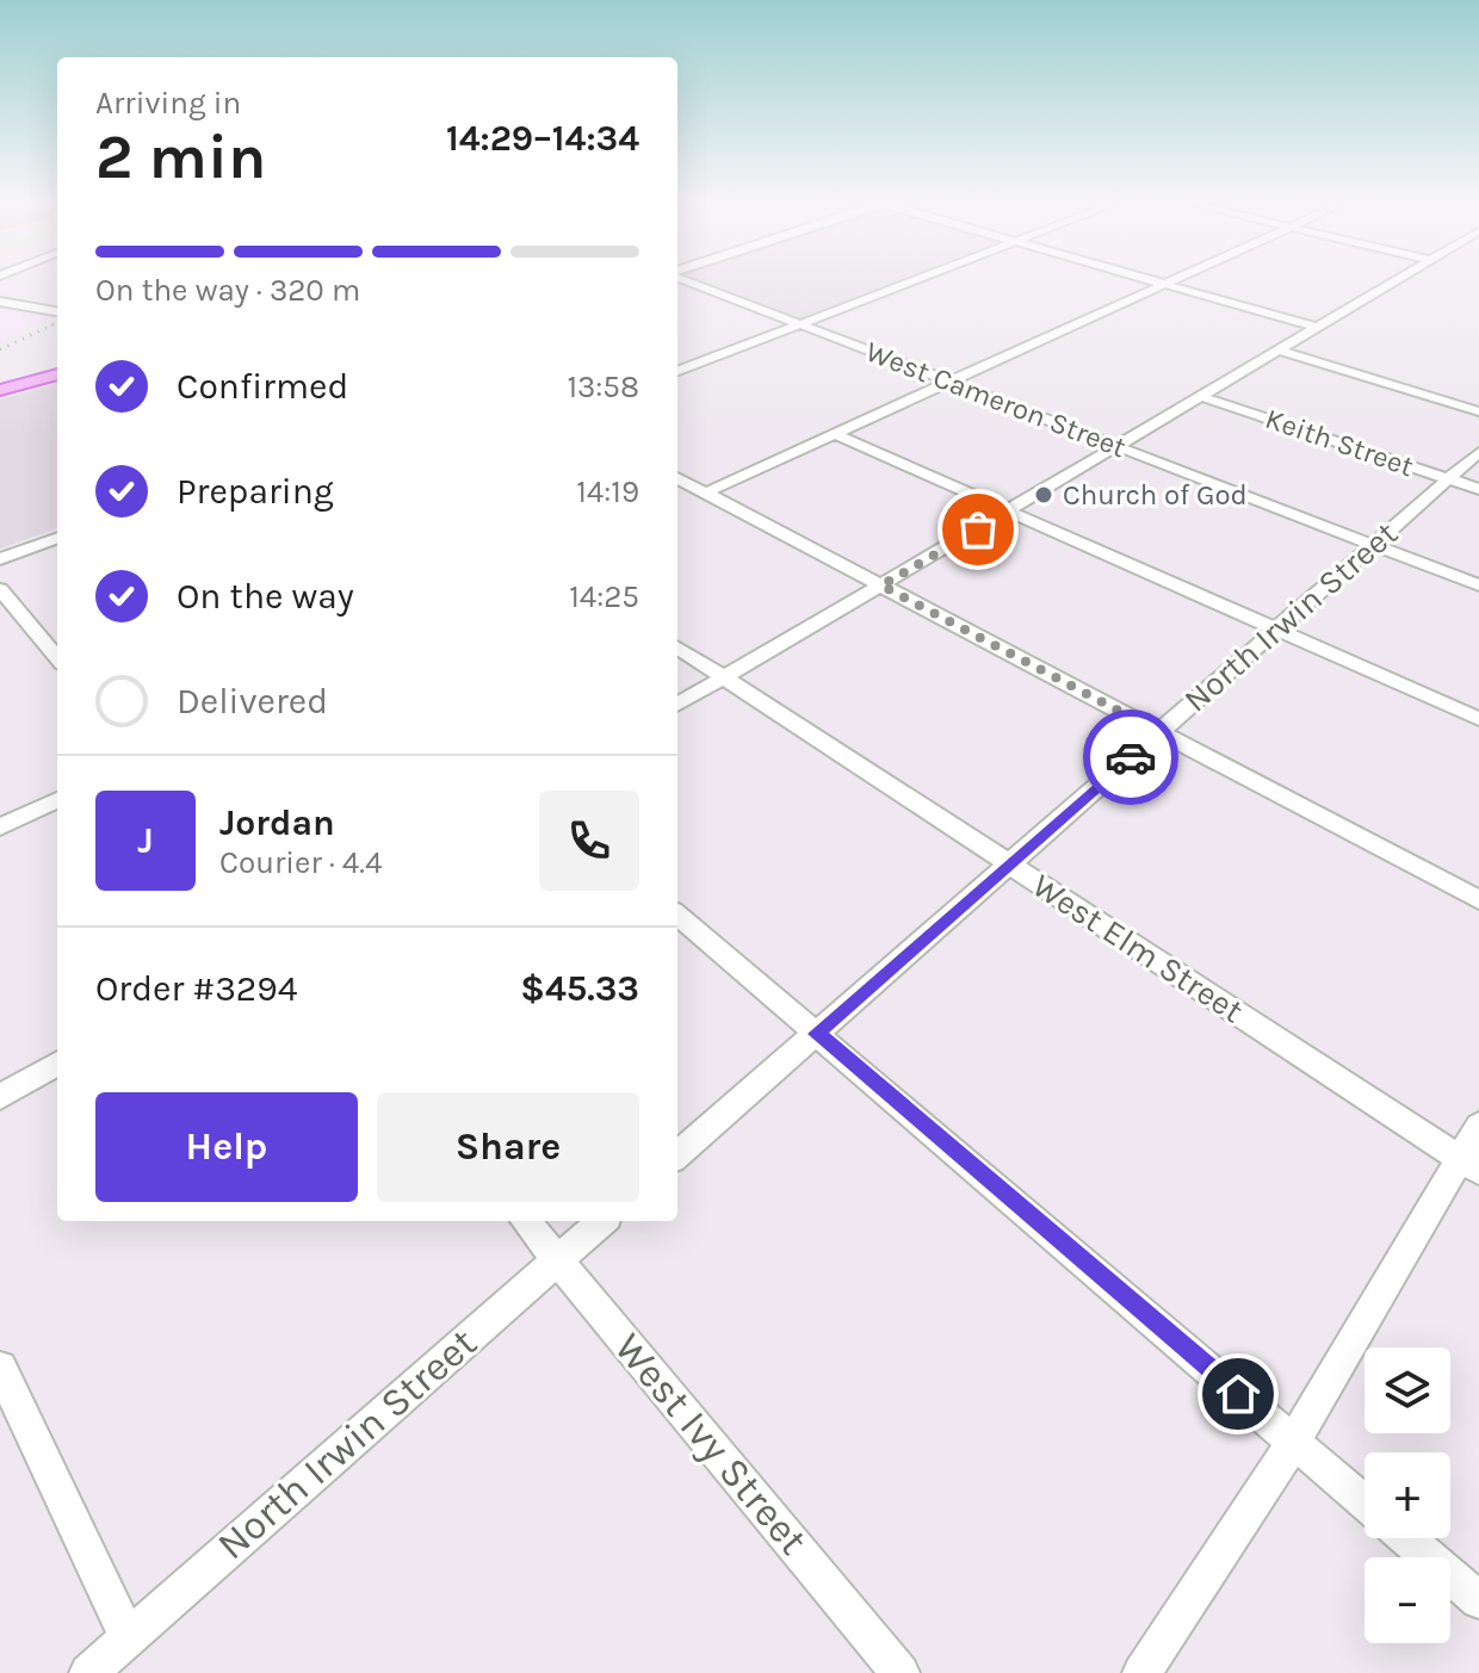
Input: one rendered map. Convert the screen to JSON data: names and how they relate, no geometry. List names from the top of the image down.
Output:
{
  "streets": {
    "street": [
      "West Cameron Street",
      "Keith Street",
      "North Irwin Street",
      "West Elm Street",
      "West Ivy Street"
    ]
  },
  "crossings": [
    ["West Cameron Street", "North Irwin Street"],
    ["Keith Street", "North Irwin Street"],
    ["North Irwin Street", "West Elm Street"],
    ["North Irwin Street", "West Ivy Street"]
  ],
  "places": ["Church of God"],
  "page": {
    "heading": ["2 min", "Arriving in", "14:29–14:34"],
    "panel": [
      "Jordan",
      "Courier · 4.4",
      "Order #3294",
      "$45.33"
    ],
    "bar": "On the way · 320 m",
    "list": [
      ["Confirmed", "13:58"],
      ["Preparing", "14:19"],
      ["On the way", "14:25"],
      "Delivered"
    ],
    "round": "J",
    "buttons": ["Help", "Share"],
    "map_buttons": ["+", "−"]
  }
}
